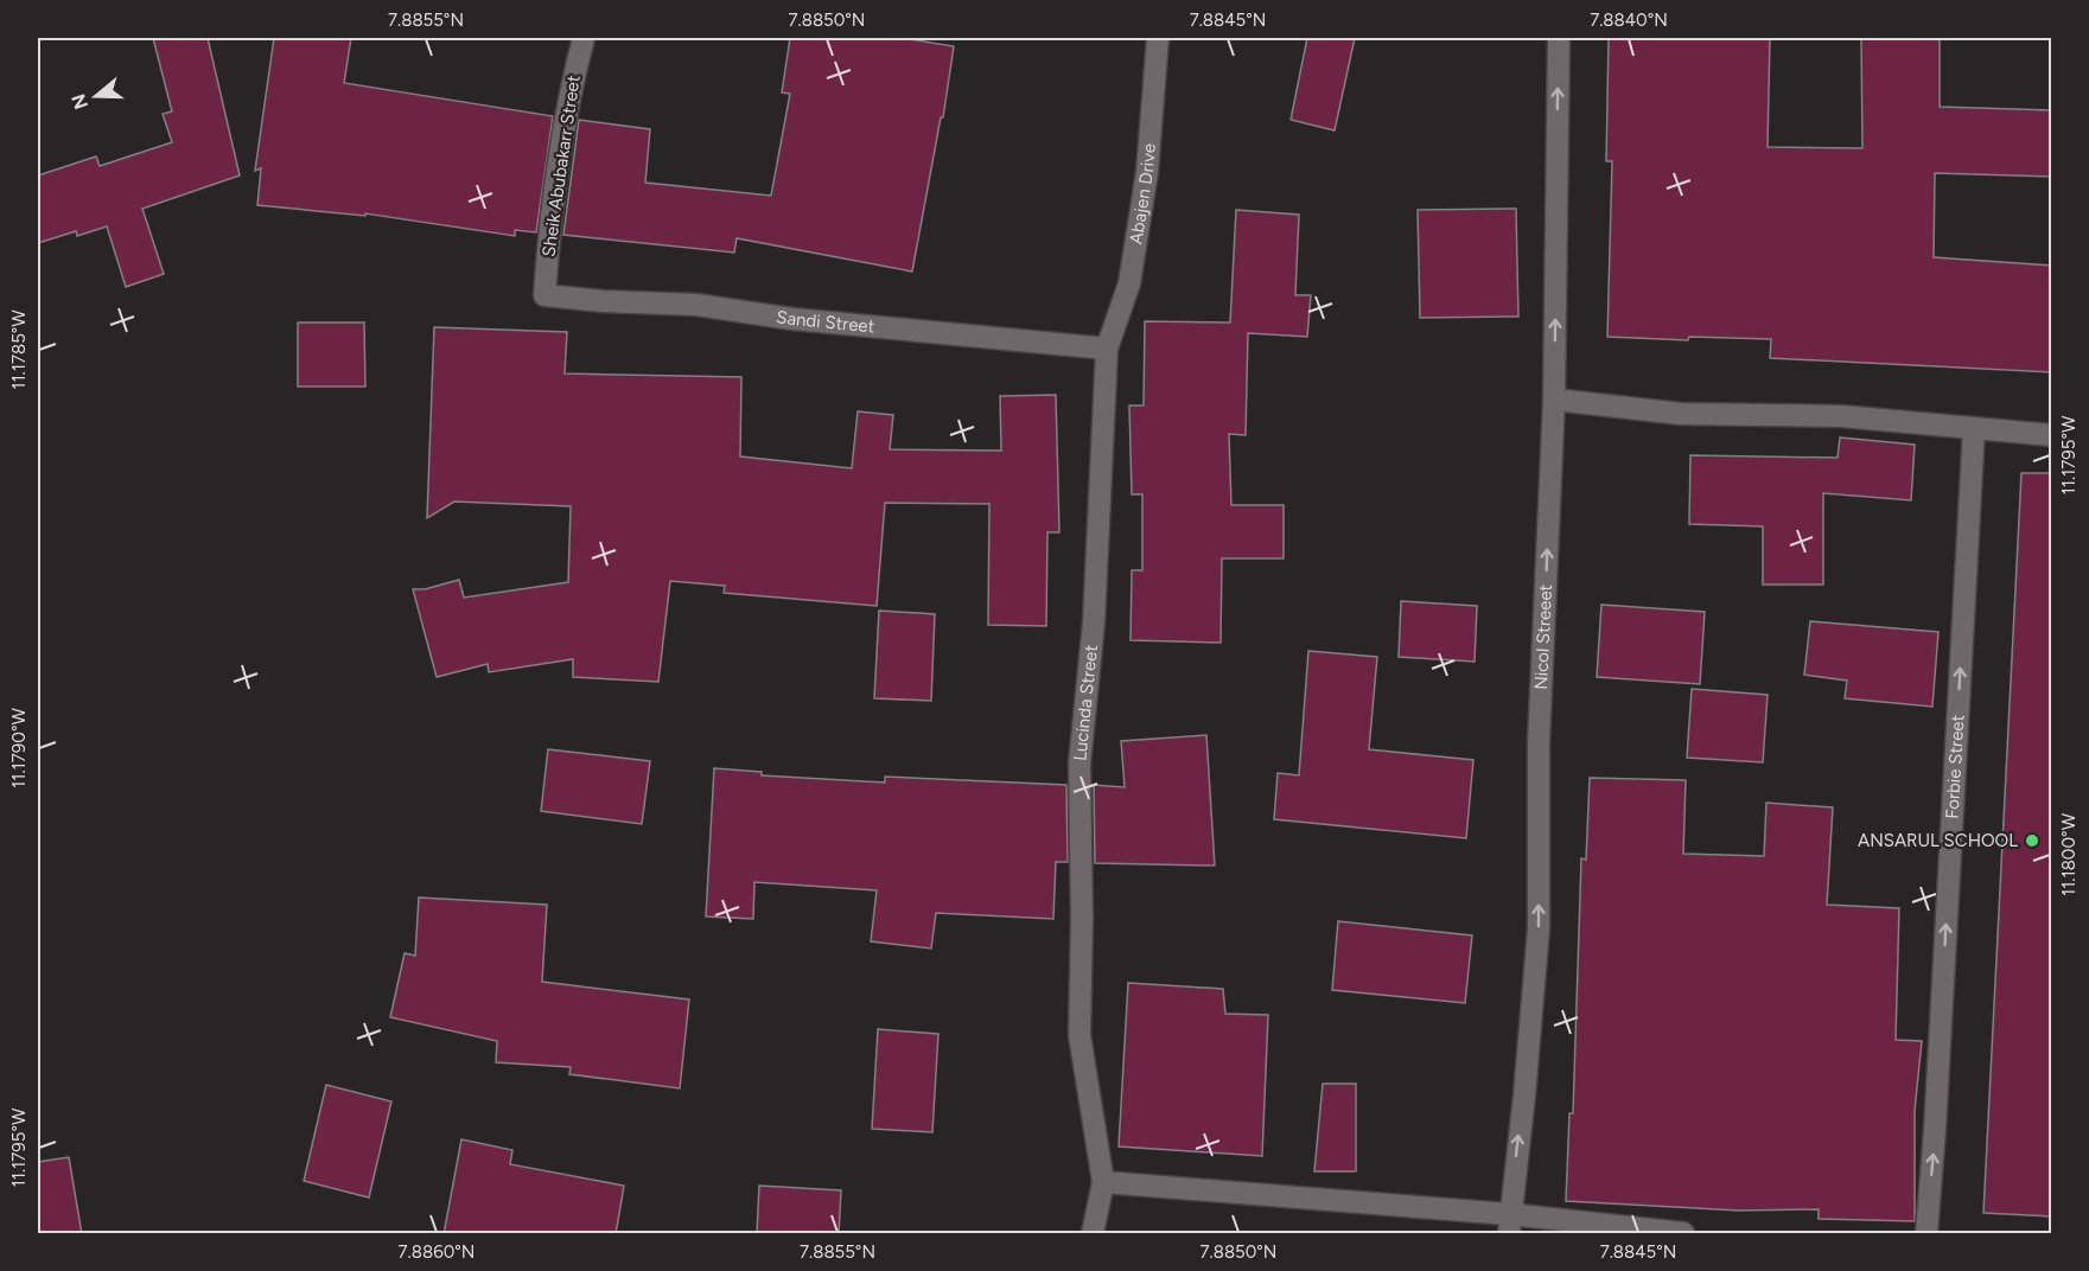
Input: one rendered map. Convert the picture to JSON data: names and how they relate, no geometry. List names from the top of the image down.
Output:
{
  "streets": {
    "street": [
      "Sheik Abubakarr Street",
      "Abajen Drive",
      "Sandi Street",
      "Nicol Streeet",
      "Lucinda Street",
      "Forbie Street"
    ]
  },
  "crossings": [
    ["Sheik Abubakarr Street", "Sandi Street"],
    ["Abajen Drive", "Sandi Street"],
    ["Abajen Drive", "Lucinda Street"],
    ["Sandi Street", "Lucinda Street"]
  ],
  "one_way": ["Nicol Streeet", "Forbie Street"],
  "places": ["ANSARUL SCHOOL"],
  "north": "left",
  "coordinates": [
    "7.8855°N",
    "7.8850°N",
    "7.8845°N",
    "7.8840°N",
    "11.1785°W",
    "11.1795°W",
    "11.1790°W",
    "11.1800°W",
    "7.8860°N"
  ]
}
